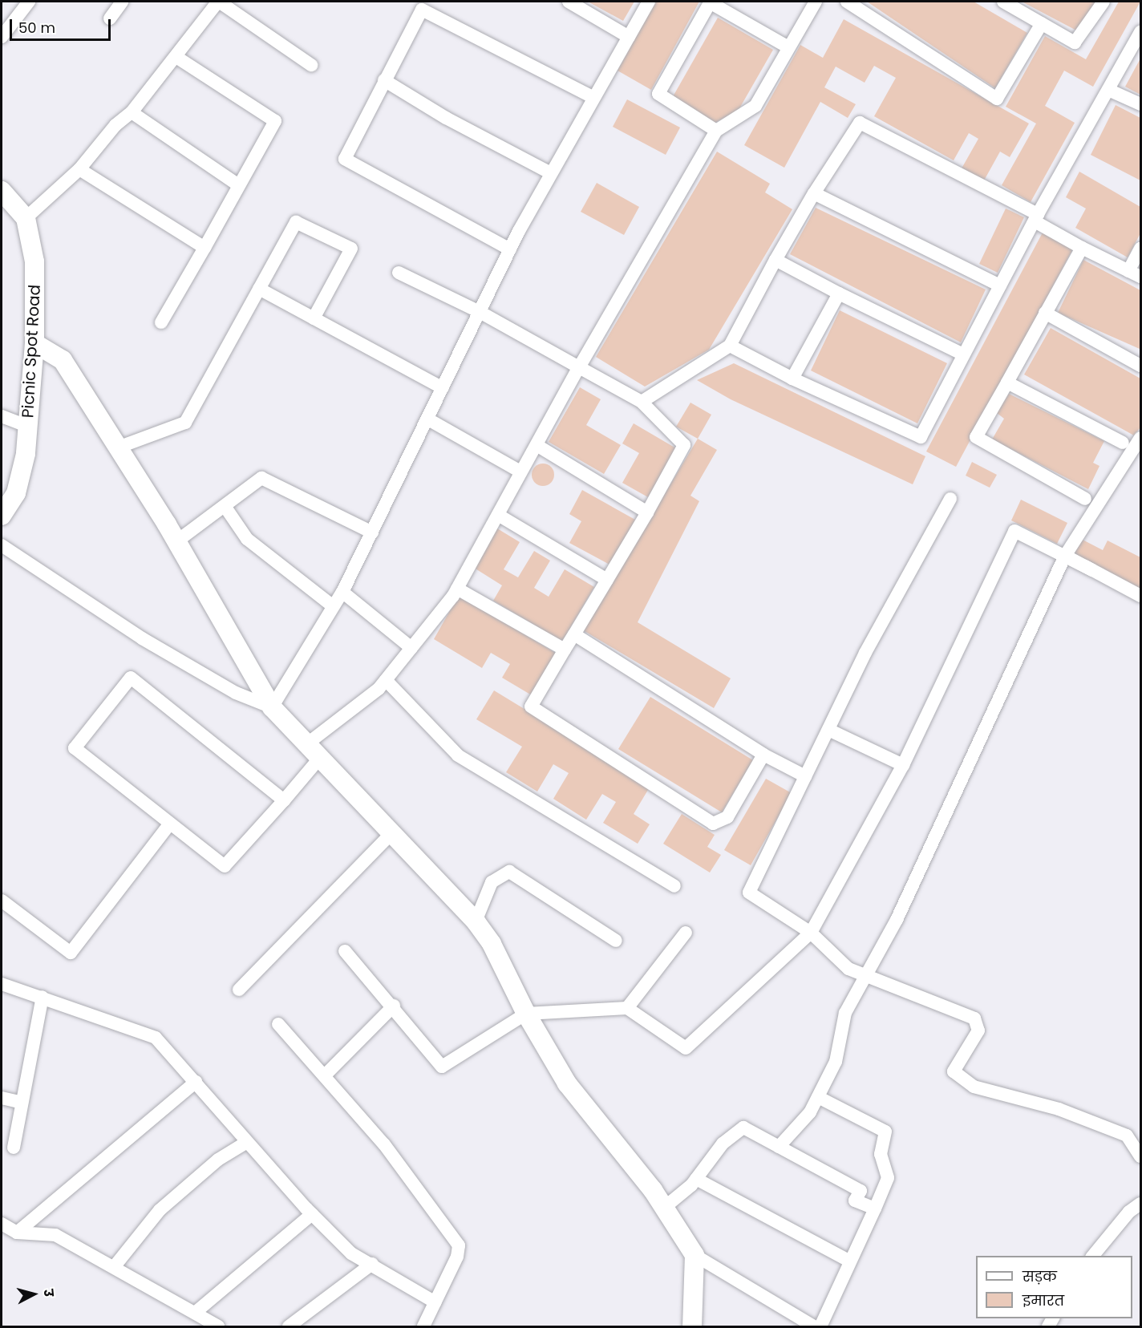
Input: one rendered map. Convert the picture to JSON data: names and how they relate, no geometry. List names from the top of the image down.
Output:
{
  "streets": {
    "street": ["Picnic Spot Road"]
  },
  "legend": ["सड़क", "इमारत"],
  "scale_bar": "50 m",
  "north": "right"
}
